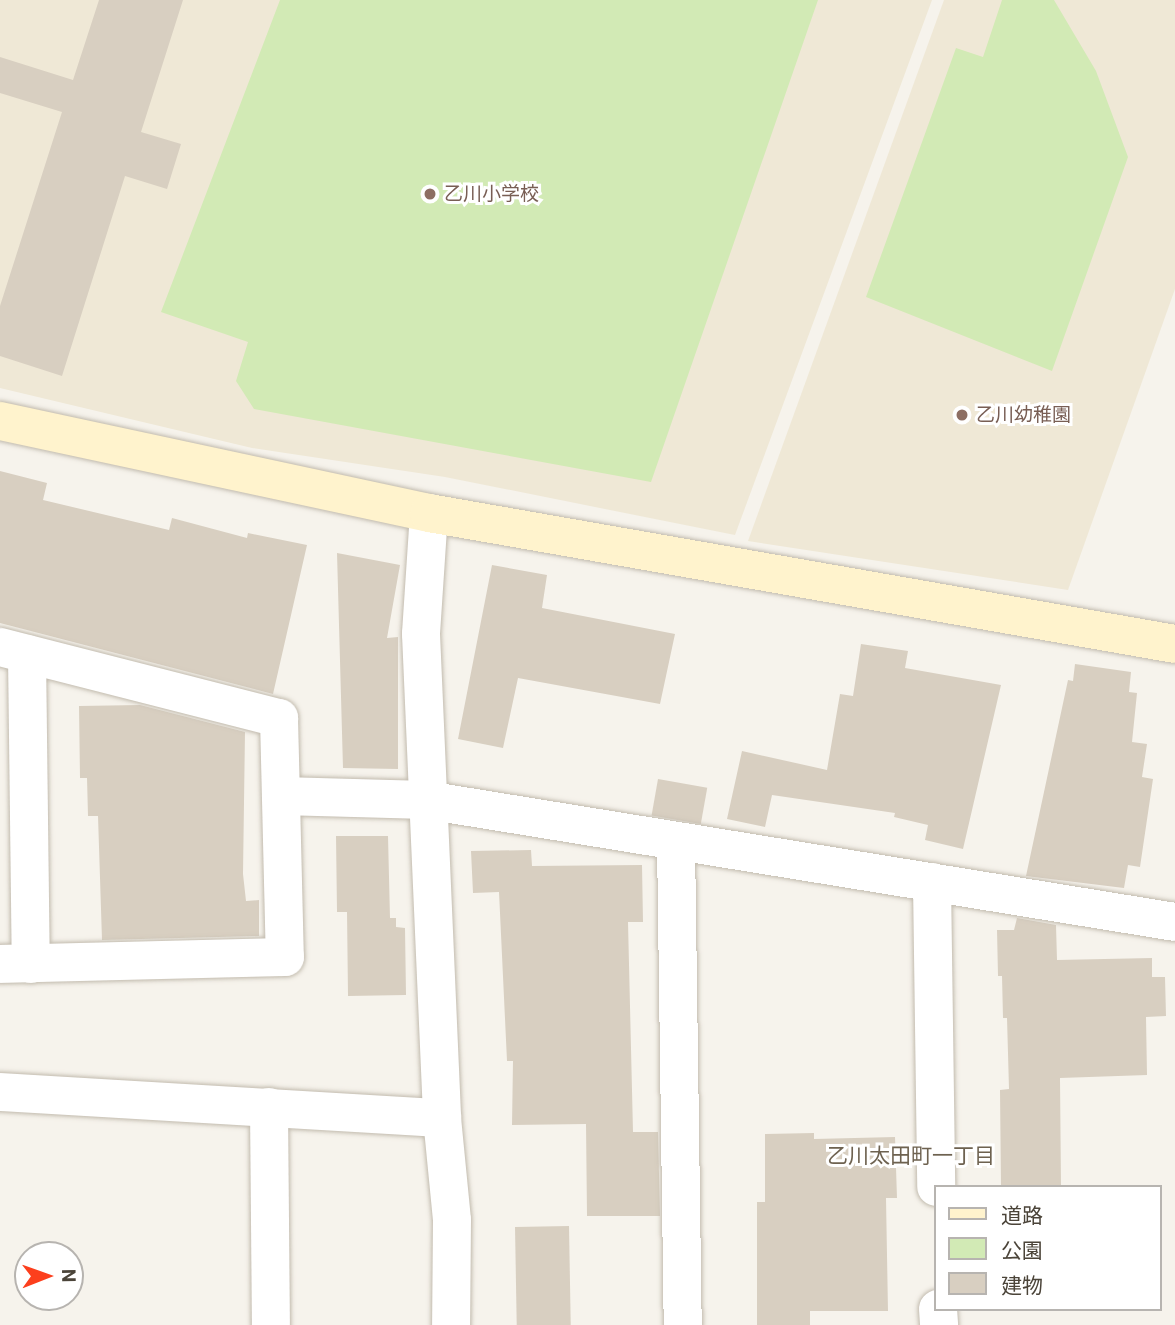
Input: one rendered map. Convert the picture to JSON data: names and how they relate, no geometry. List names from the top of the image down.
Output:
{
  "districts": ["乙川太田町一丁目"],
  "places": ["乙川小学校", "乙川幼稚園"],
  "legend": ["道路", "公園", "建物"],
  "north": "right"
}
